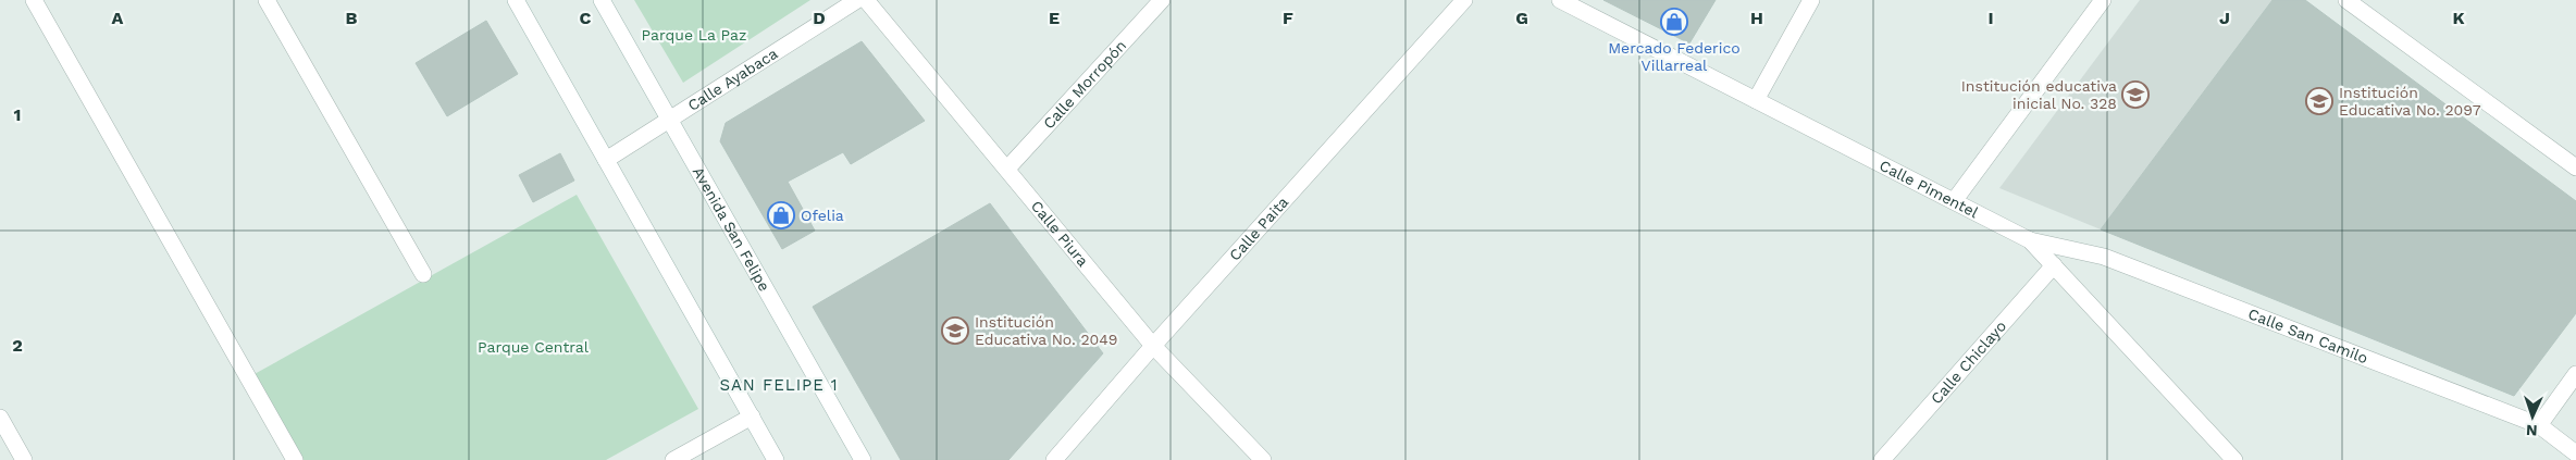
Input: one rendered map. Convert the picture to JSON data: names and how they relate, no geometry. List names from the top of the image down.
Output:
{
  "streets": {
    "street": [
      "Calle Ayabaca",
      "Calle Morropón",
      "Calle Pimentel",
      "Avenida San Felipe",
      "Calle Paita",
      "Calle Piura",
      "Calle San Camilo",
      "Calle Chiclayo"
    ]
  },
  "crossings": [
    ["Calle Ayabaca", "Avenida San Felipe"],
    ["Calle Morropón", "Calle Piura"],
    ["Calle Pimentel", "Calle San Camilo"],
    ["Calle Pimentel", "Calle Chiclayo"],
    ["Calle Paita", "Calle Piura"]
  ],
  "districts": ["SAN FELIPE 1"],
  "parks": ["Parque La Paz", "Parque Central"],
  "places": {
    "shop": ["Mercado Federico Villarreal", "Ofelia"],
    "school or university": ["Institución educativa inicial No. 328", "Institución Educativa No. 2097", "Institución Educativa No. 2049"]
  },
  "north": "bottom",
  "grid": {
    "columns": [
      "A",
      "B",
      "C",
      "D",
      "E",
      "F",
      "G",
      "H",
      "I",
      "J",
      "K"
    ],
    "rows": ["1", "2"]
  }
}
